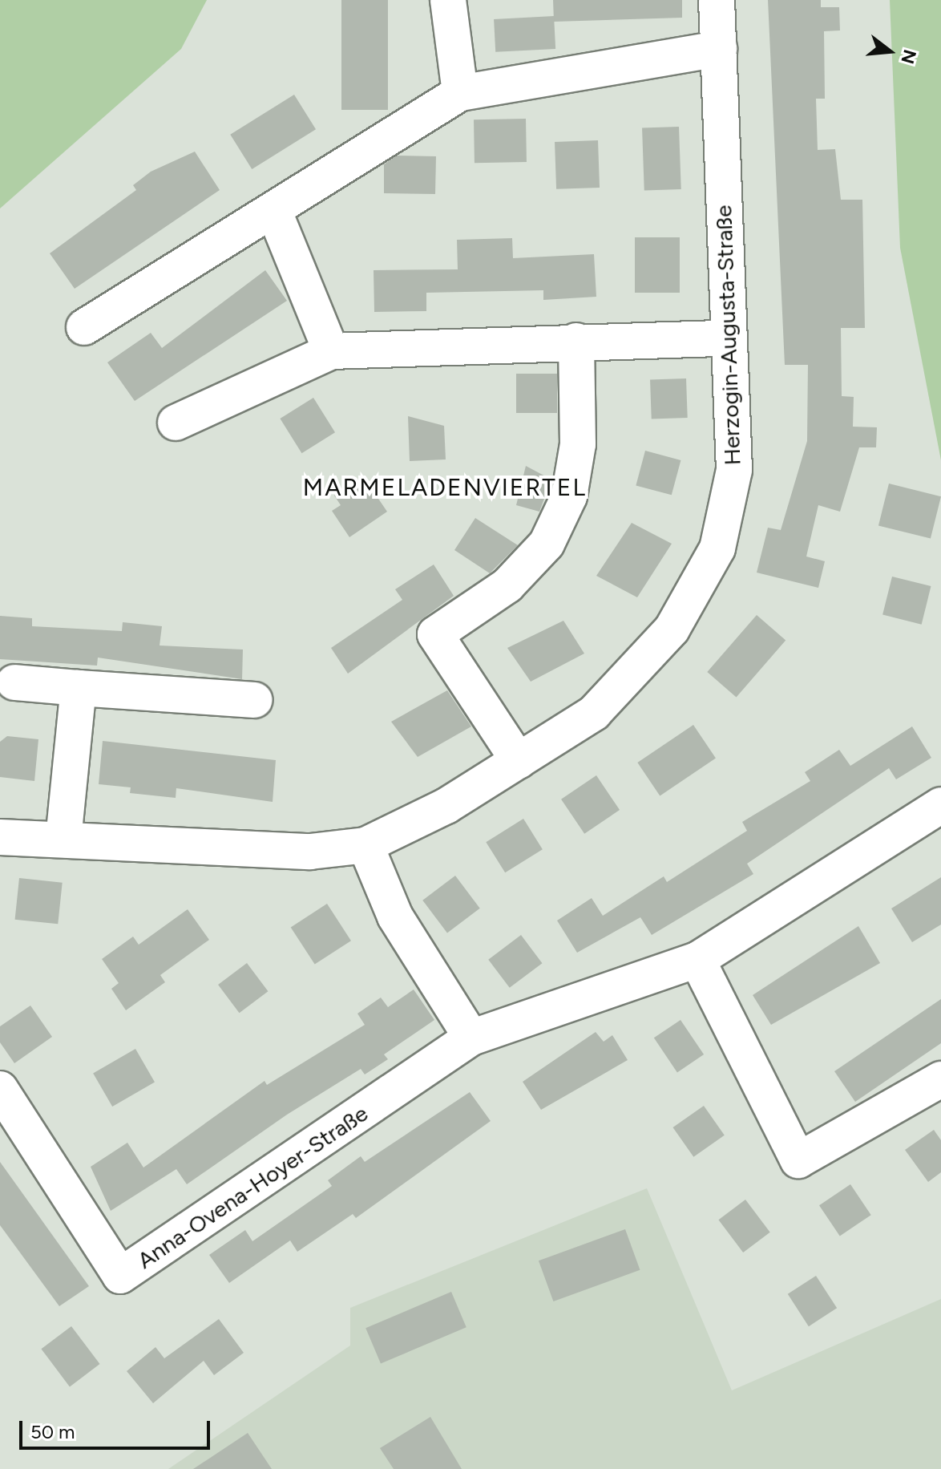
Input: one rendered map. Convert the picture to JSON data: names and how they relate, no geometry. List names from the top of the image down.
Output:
{
  "streets": {
    "street": ["Herzogin-Augusta-Straße", "Anna-Ovena-Hoyer-Straße"]
  },
  "districts": ["MARMELADENVIERTEL"],
  "scale_bar": "50 m",
  "north": "right"
}
